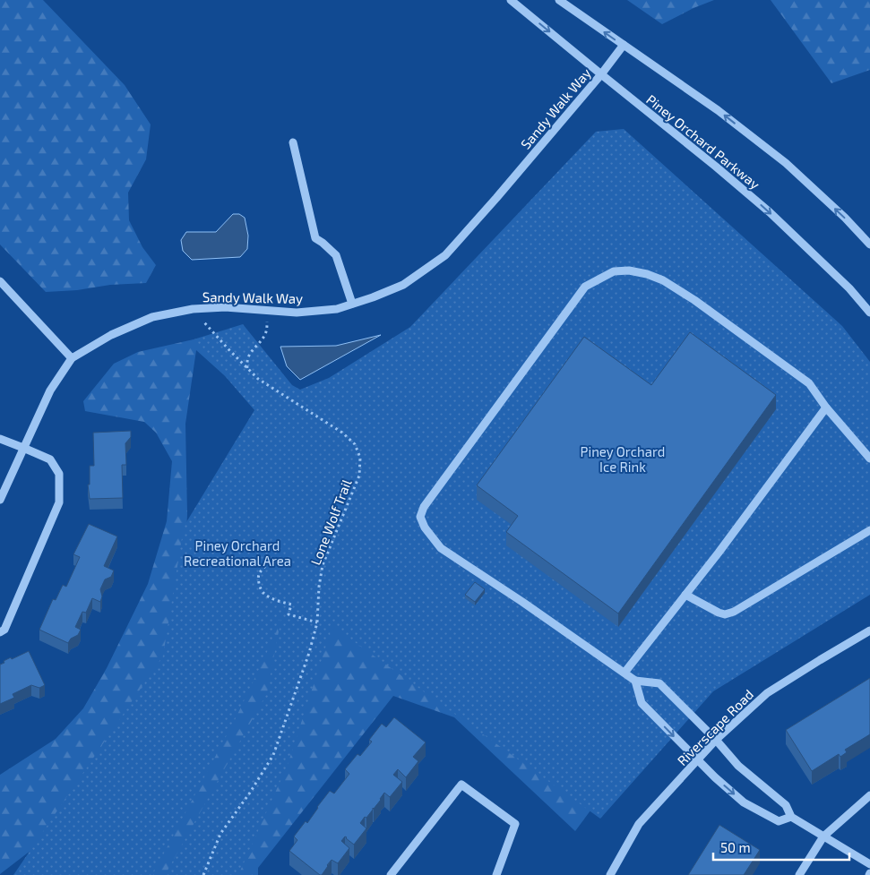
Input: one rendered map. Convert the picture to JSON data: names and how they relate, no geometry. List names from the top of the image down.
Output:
{
  "streets": {
    "street": ["Sandy Walk Way", "Piney Orchard Parkway", "Riverscape Road"],
    "path": ["Lone Wolf Trail"]
  },
  "crossings": [
    ["Sandy Walk Way", "Piney Orchard Parkway"],
    ["Sandy Walk Way", "Lone Wolf Trail"]
  ],
  "parks": ["Piney Orchard Ice Rink", "Piney Orchard Recreational Area"],
  "scale_bar": "50 m"
}
